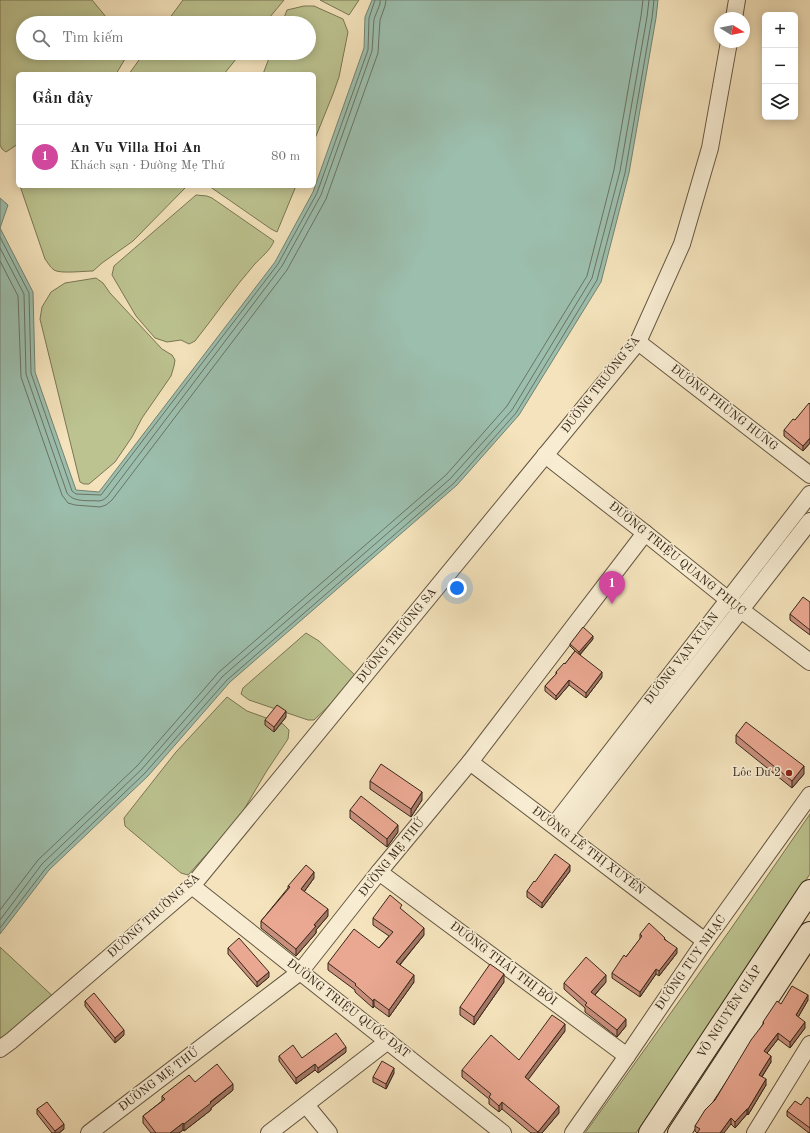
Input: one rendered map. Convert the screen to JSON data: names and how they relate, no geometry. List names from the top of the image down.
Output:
{
  "streets": {
    "main road": ["VÕ NGUYÊN GIÁP"],
    "street": [
      "ĐƯỜNG TRƯỜNG SA",
      "ĐƯỜNG PHÙNG HƯNG",
      "ĐƯỜNG TRIỆU QUANG PHỤC",
      "ĐƯỜNG VẠN XUÂN",
      "ĐƯỜNG LÊ THỊ XUYẾN",
      "ĐƯỜNG MẸ THỨ",
      "ĐƯỜNG TUY NHẠC",
      "ĐƯỜNG THÁI THỊ BÔI",
      "ĐƯỜNG TRIỆU QUỐC ĐẠT"
    ]
  },
  "crossings": [
    ["ĐƯỜNG TRƯỜNG SA", "ĐƯỜNG PHÙNG HƯNG"],
    ["ĐƯỜNG TRƯỜNG SA", "ĐƯỜNG TRIỆU QUANG PHỤC"],
    ["ĐƯỜNG TRƯỜNG SA", "ĐƯỜNG TRIỆU QUỐC ĐẠT"],
    ["ĐƯỜNG TRIỆU QUANG PHỤC", "ĐƯỜNG VẠN XUÂN"],
    ["ĐƯỜNG TRIỆU QUANG PHỤC", "ĐƯỜNG MẸ THỨ"],
    ["ĐƯỜNG VẠN XUÂN", "ĐƯỜNG LÊ THỊ XUYẾN"],
    ["ĐƯỜNG LÊ THỊ XUYẾN", "ĐƯỜNG MẸ THỨ"],
    ["ĐƯỜNG LÊ THỊ XUYẾN", "ĐƯỜNG TUY NHẠC"],
    ["ĐƯỜNG MẸ THỨ", "ĐƯỜNG THÁI THỊ BÔI"],
    ["ĐƯỜNG MẸ THỨ", "ĐƯỜNG TRIỆU QUỐC ĐẠT"],
    ["ĐƯỜNG TUY NHẠC", "ĐƯỜNG THÁI THỊ BÔI"]
  ],
  "places": ["Lôc Dư 2"],
  "north": "right",
  "page": {
    "map_buttons": ["+", "−"],
    "search": "Tìm kiếm",
    "heading": "Gần đây",
    "list": [
      {
        "mark": "1",
        "name": "An Vu Villa Hoi An",
        "note": "Khách sạn · Đường Mẹ Thứ",
        "value": "80 m"
      }
    ],
    "pins": "1"
  }
}
